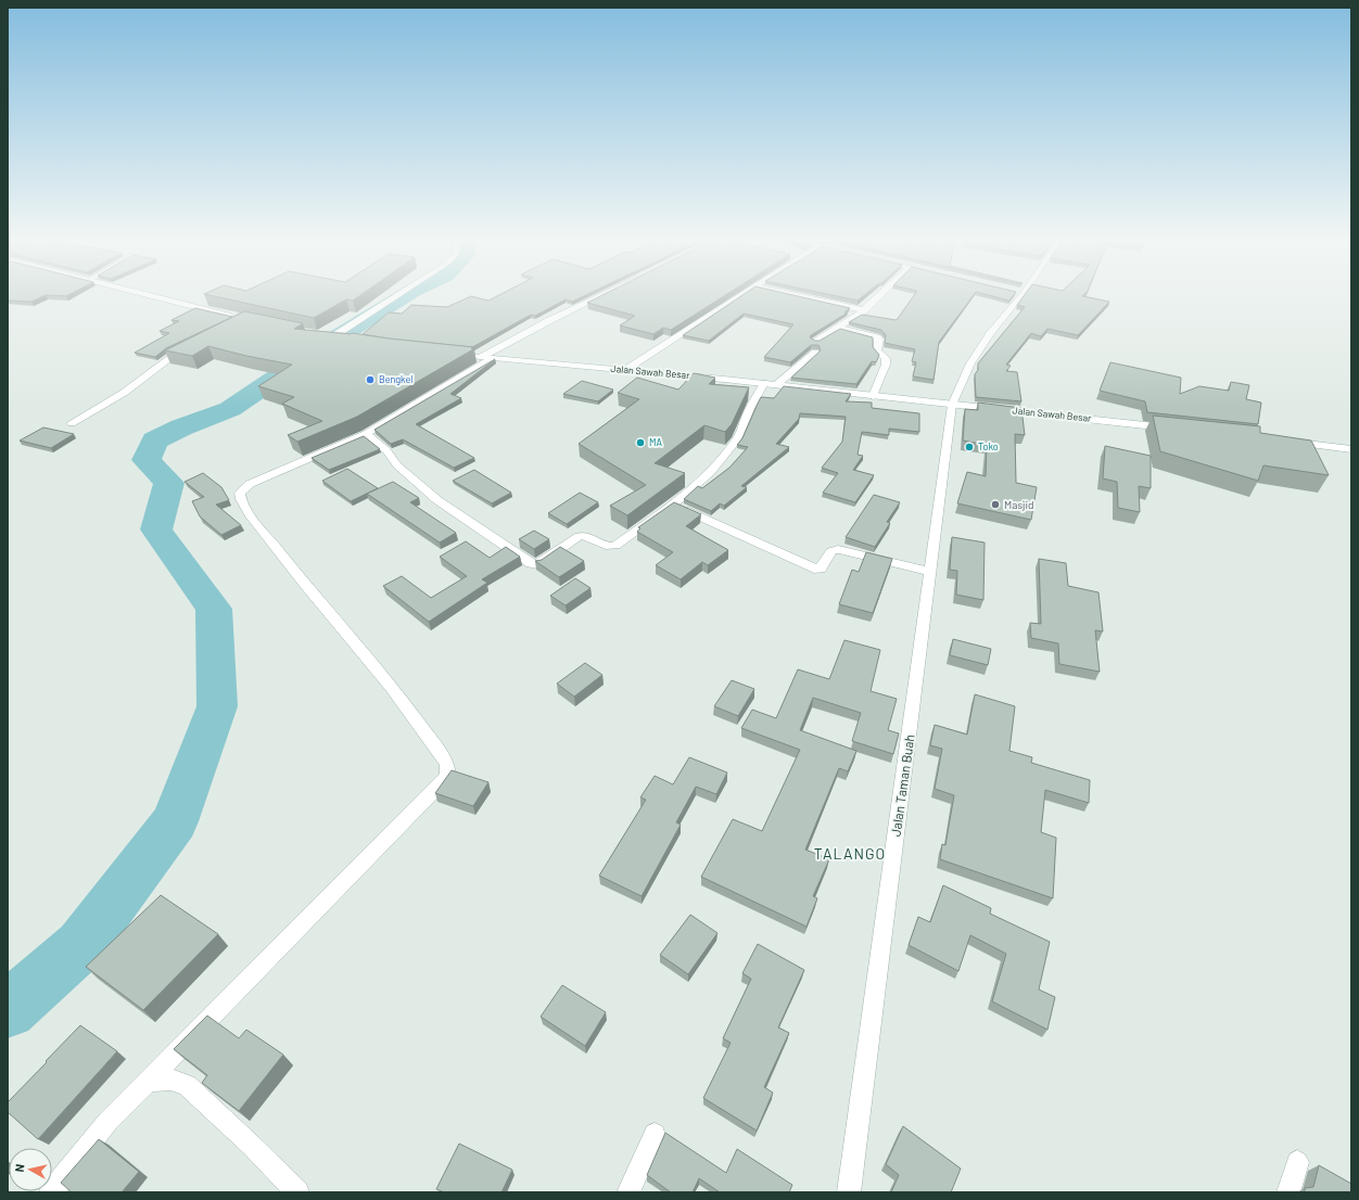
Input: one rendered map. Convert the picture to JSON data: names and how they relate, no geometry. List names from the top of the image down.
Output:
{
  "streets": {
    "street": ["Jalan Sawah Besar", "Jalan Taman Buah"]
  },
  "crossings": [
    ["Jalan Sawah Besar", "Jalan Taman Buah"]
  ],
  "districts": ["TALANGO"],
  "places": [
    "Bengkel",
    "MA",
    "Toko",
    "Masjid"
  ],
  "north": "left"
}
